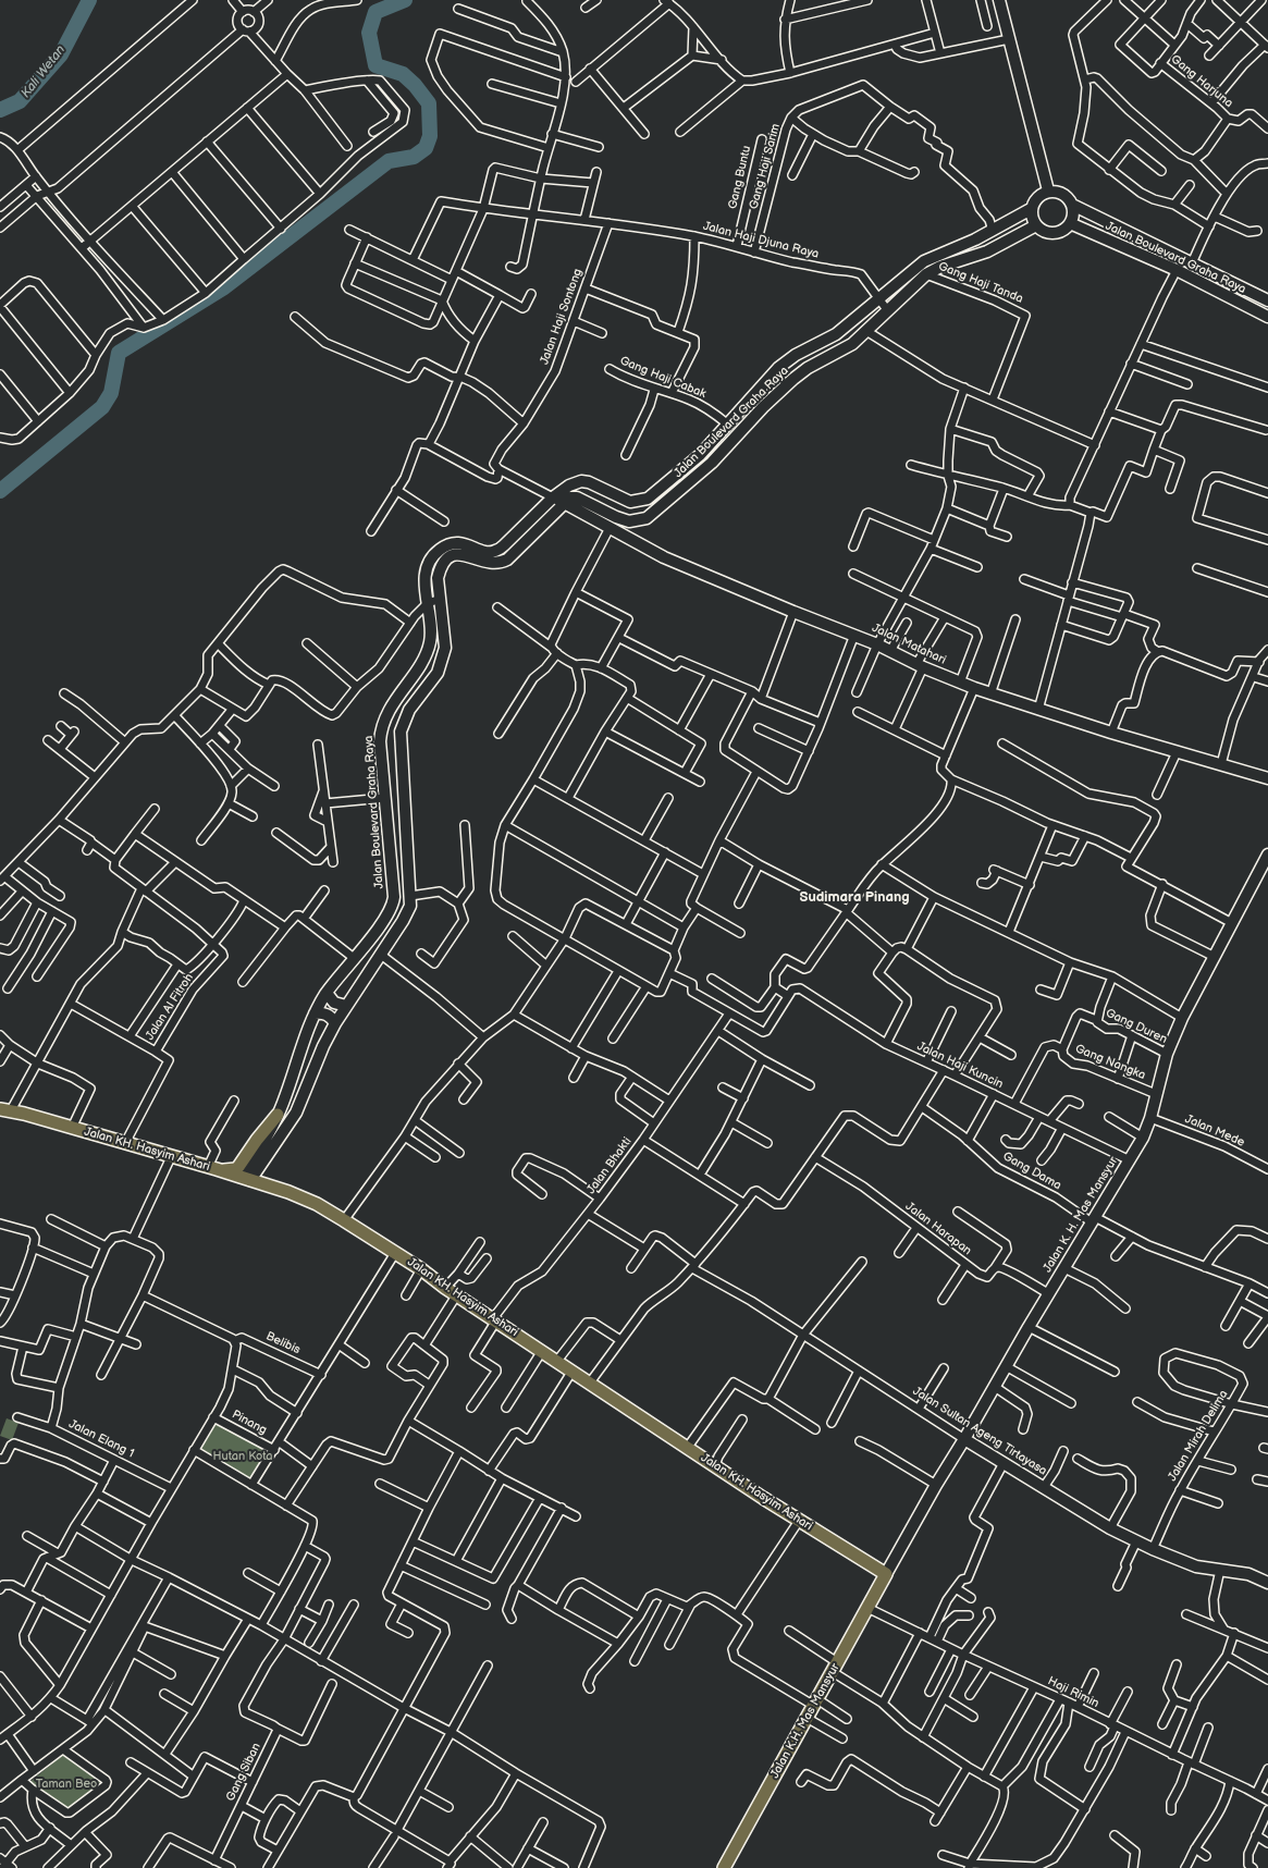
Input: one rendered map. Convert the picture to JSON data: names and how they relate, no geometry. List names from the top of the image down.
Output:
{
  "streets": {
    "main road": [
      "Jalan Boulevard Graha Raya",
      "Jalan Matahari",
      "Jalan KH. Hasyim Ashari",
      "Jalan K. H. Mas Mansyur",
      "Jalan Sultan Ageng Tirtayasa",
      "Jalan K.H. Mas Mansyur"
    ],
    "street": [
      "Gang Harjuna",
      "Gang Haji Sarim",
      "Gang Buntu",
      "Jalan Haji Djuna Raya",
      "Gang Haji Tanda",
      "Jalan Haji Sontong",
      "Gang Haji Cabak",
      "Jalan Al Fitroh",
      "Gang Duren",
      "Gang Nangka",
      "Jalan Haji Kuncin",
      "Jalan Mede",
      "Jalan Bhakti",
      "Gang Dama",
      "Jalan Harapan",
      "Belibis",
      "Pinang",
      "Jalan Mirah Delima",
      "Jalan Elang 1",
      "Haji Rimin",
      "Gang Siban"
    ]
  },
  "crossings": [
    ["Gang Haji Sarim", "Jalan Haji Djuna Raya"],
    ["Gang Haji Sarim", "Jalan Boulevard Graha Raya"],
    ["Gang Buntu", "Jalan Haji Djuna Raya"],
    ["Jalan Haji Djuna Raya", "Jalan Boulevard Graha Raya"],
    ["Jalan Haji Djuna Raya", "Jalan Haji Sontong"],
    ["Jalan Boulevard Graha Raya", "Gang Haji Tanda"],
    ["Jalan Boulevard Graha Raya", "Gang Haji Cabak"],
    ["Jalan Boulevard Graha Raya", "Jalan Matahari"],
    ["Jalan Boulevard Graha Raya", "Jalan KH. Hasyim Ashari"],
    ["Jalan Al Fitroh", "Jalan KH. Hasyim Ashari"],
    ["Gang Duren", "Gang Nangka"],
    ["Gang Duren", "Jalan K. H. Mas Mansyur"],
    ["Gang Nangka", "Jalan K. H. Mas Mansyur"],
    ["Jalan Haji Kuncin", "Jalan K. H. Mas Mansyur"],
    ["Jalan Mede", "Jalan K. H. Mas Mansyur"],
    ["Jalan KH. Hasyim Ashari", "Jalan Bhakti"],
    ["Jalan KH. Hasyim Ashari", "Jalan K. H. Mas Mansyur"],
    ["Jalan KH. Hasyim Ashari", "Jalan K.H. Mas Mansyur"],
    ["Gang Dama", "Jalan K. H. Mas Mansyur"],
    ["Jalan K. H. Mas Mansyur", "Jalan Sultan Ageng Tirtayasa"],
    ["Jalan K. H. Mas Mansyur", "Jalan K.H. Mas Mansyur"],
    ["Jalan Sultan Ageng Tirtayasa", "Jalan Mirah Delima"],
    ["Haji Rimin", "Jalan K.H. Mas Mansyur"]
  ],
  "districts": ["Sudimara Pinang"],
  "water": ["Kali Wetan"],
  "parks": ["Hutan Kota", "Taman Beo"]
}
